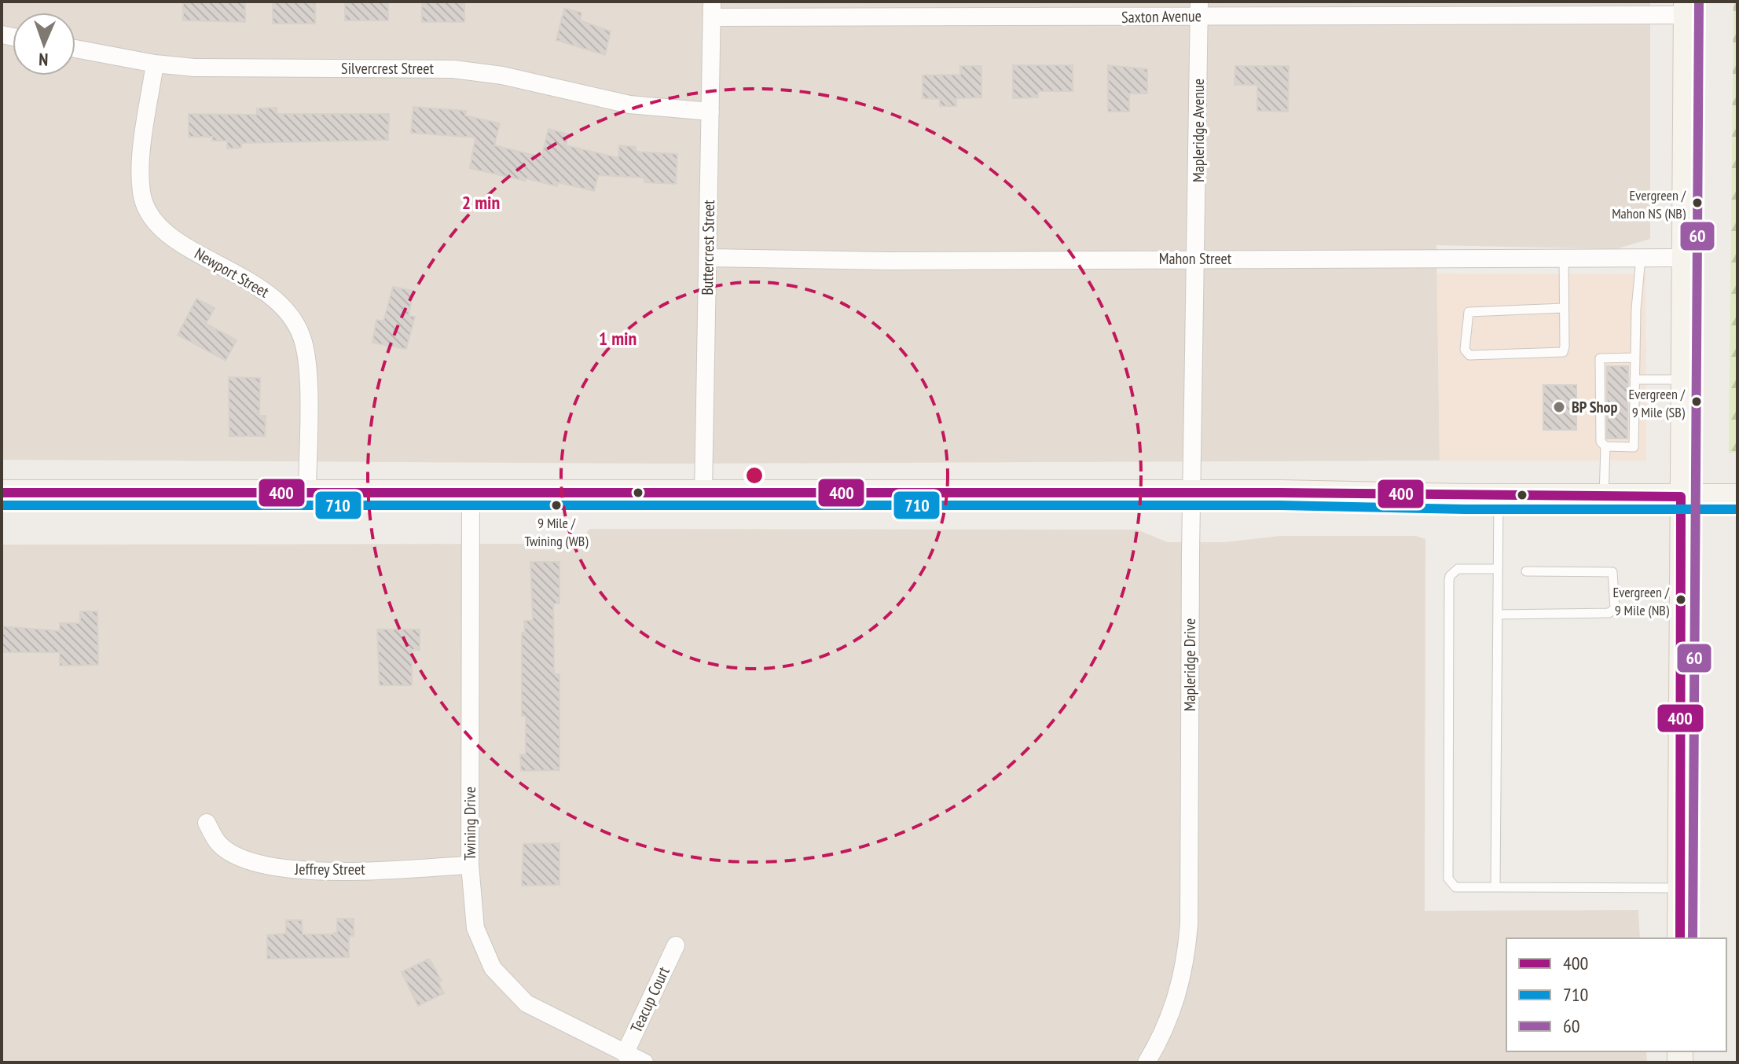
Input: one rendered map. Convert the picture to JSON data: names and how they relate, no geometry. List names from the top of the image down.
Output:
{
  "streets": {
    "street": [
      "Saxton Avenue",
      "Silvercrest Street",
      "Mapleridge Avenue",
      "Buttercrest Street",
      "Mahon Street",
      "Newport Street",
      "Mapleridge Drive",
      "Twining Drive",
      "Jeffrey Street",
      "Teacup Court"
    ]
  },
  "crossings": [
    ["Saxton Avenue", "Mapleridge Avenue"],
    ["Saxton Avenue", "Buttercrest Street"],
    ["Silvercrest Street", "Buttercrest Street"],
    ["Silvercrest Street", "Newport Street"],
    ["Mapleridge Avenue", "Mahon Street"],
    ["Mapleridge Avenue", "Mapleridge Drive"],
    ["Buttercrest Street", "Mahon Street"],
    ["Mahon Street", "Mapleridge Drive"],
    ["Twining Drive", "Jeffrey Street"],
    ["Twining Drive", "Teacup Court"]
  ],
  "places": [
    "Evergreen / Mahon NS (NB)",
    "Evergreen / 9 Mile (SB)",
    "BP Shop",
    "9 Mile / Twining (WB)",
    "Evergreen / 9 Mile (NB)"
  ],
  "lines": ["transit line 60", "transit line 400", "transit line 710"],
  "legend": ["400", "710", "60"],
  "north": "bottom",
  "rings": ["2 min", "1 min"]
}
